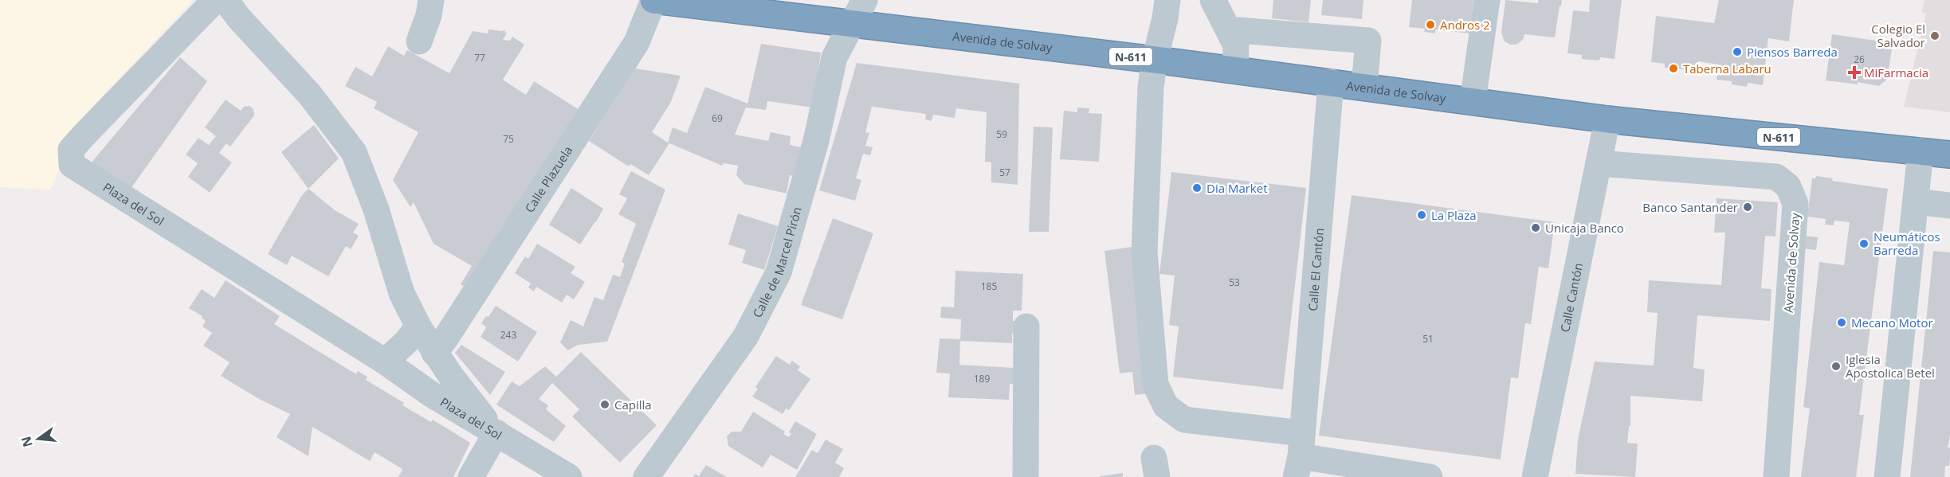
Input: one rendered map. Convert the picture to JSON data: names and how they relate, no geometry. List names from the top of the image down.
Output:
{
  "streets": {
    "highway": ["Avenida de Solvay", "N-611"],
    "street": [
      "Calle Plazuela",
      "Plaza del Sol",
      "Calle de Marcel Pirón",
      "Calle El Cantón",
      "Calle Cantón"
    ]
  },
  "crossings": [
    ["Avenida de Solvay", "Calle Plazuela"],
    ["Avenida de Solvay", "Calle de Marcel Pirón"],
    ["Avenida de Solvay", "Calle El Cantón"],
    ["Avenida de Solvay", "Calle Cantón"],
    ["Calle Plazuela", "Plaza del Sol"]
  ],
  "places": {
    "other": [
      "Andros 2",
      "Colegio El Salvador",
      "Piensos Barreda",
      "Taberna Labaru",
      "Dia Market",
      "Banco Santander",
      "La Plaza",
      "Unicaja Banco",
      "Neumáticos Barreda",
      "Mecano Motor",
      "Iglesia Apostolica Betel",
      "Capilla"
    ],
    "health": ["MiFarmacia"]
  },
  "house_numbers": [
    "77",
    "26",
    "69",
    "59",
    "75",
    "57",
    "53",
    "185",
    "243",
    "51",
    "189"
  ],
  "north": "left"
}
